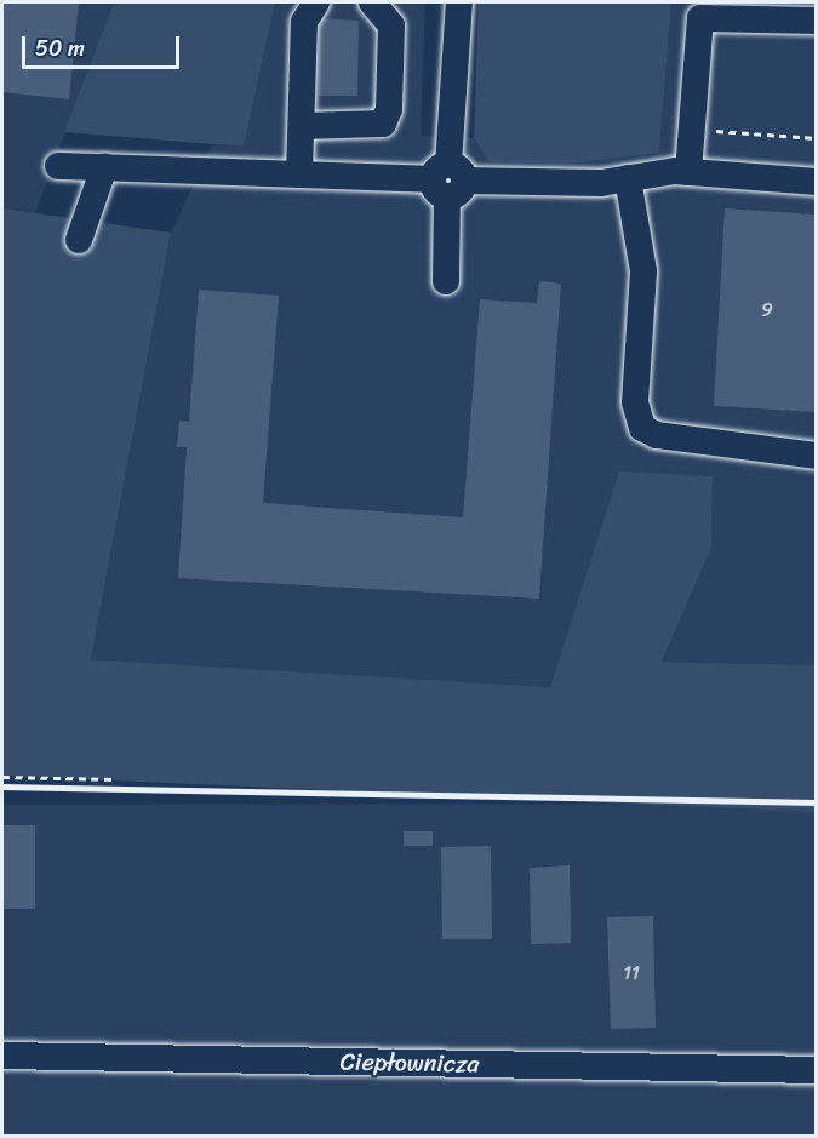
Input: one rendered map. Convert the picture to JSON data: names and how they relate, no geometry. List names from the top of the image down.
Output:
{
  "streets": {
    "street": ["Ciepłownicza"]
  },
  "house_numbers": ["9", "11"],
  "scale_bar": "50 m"
}
